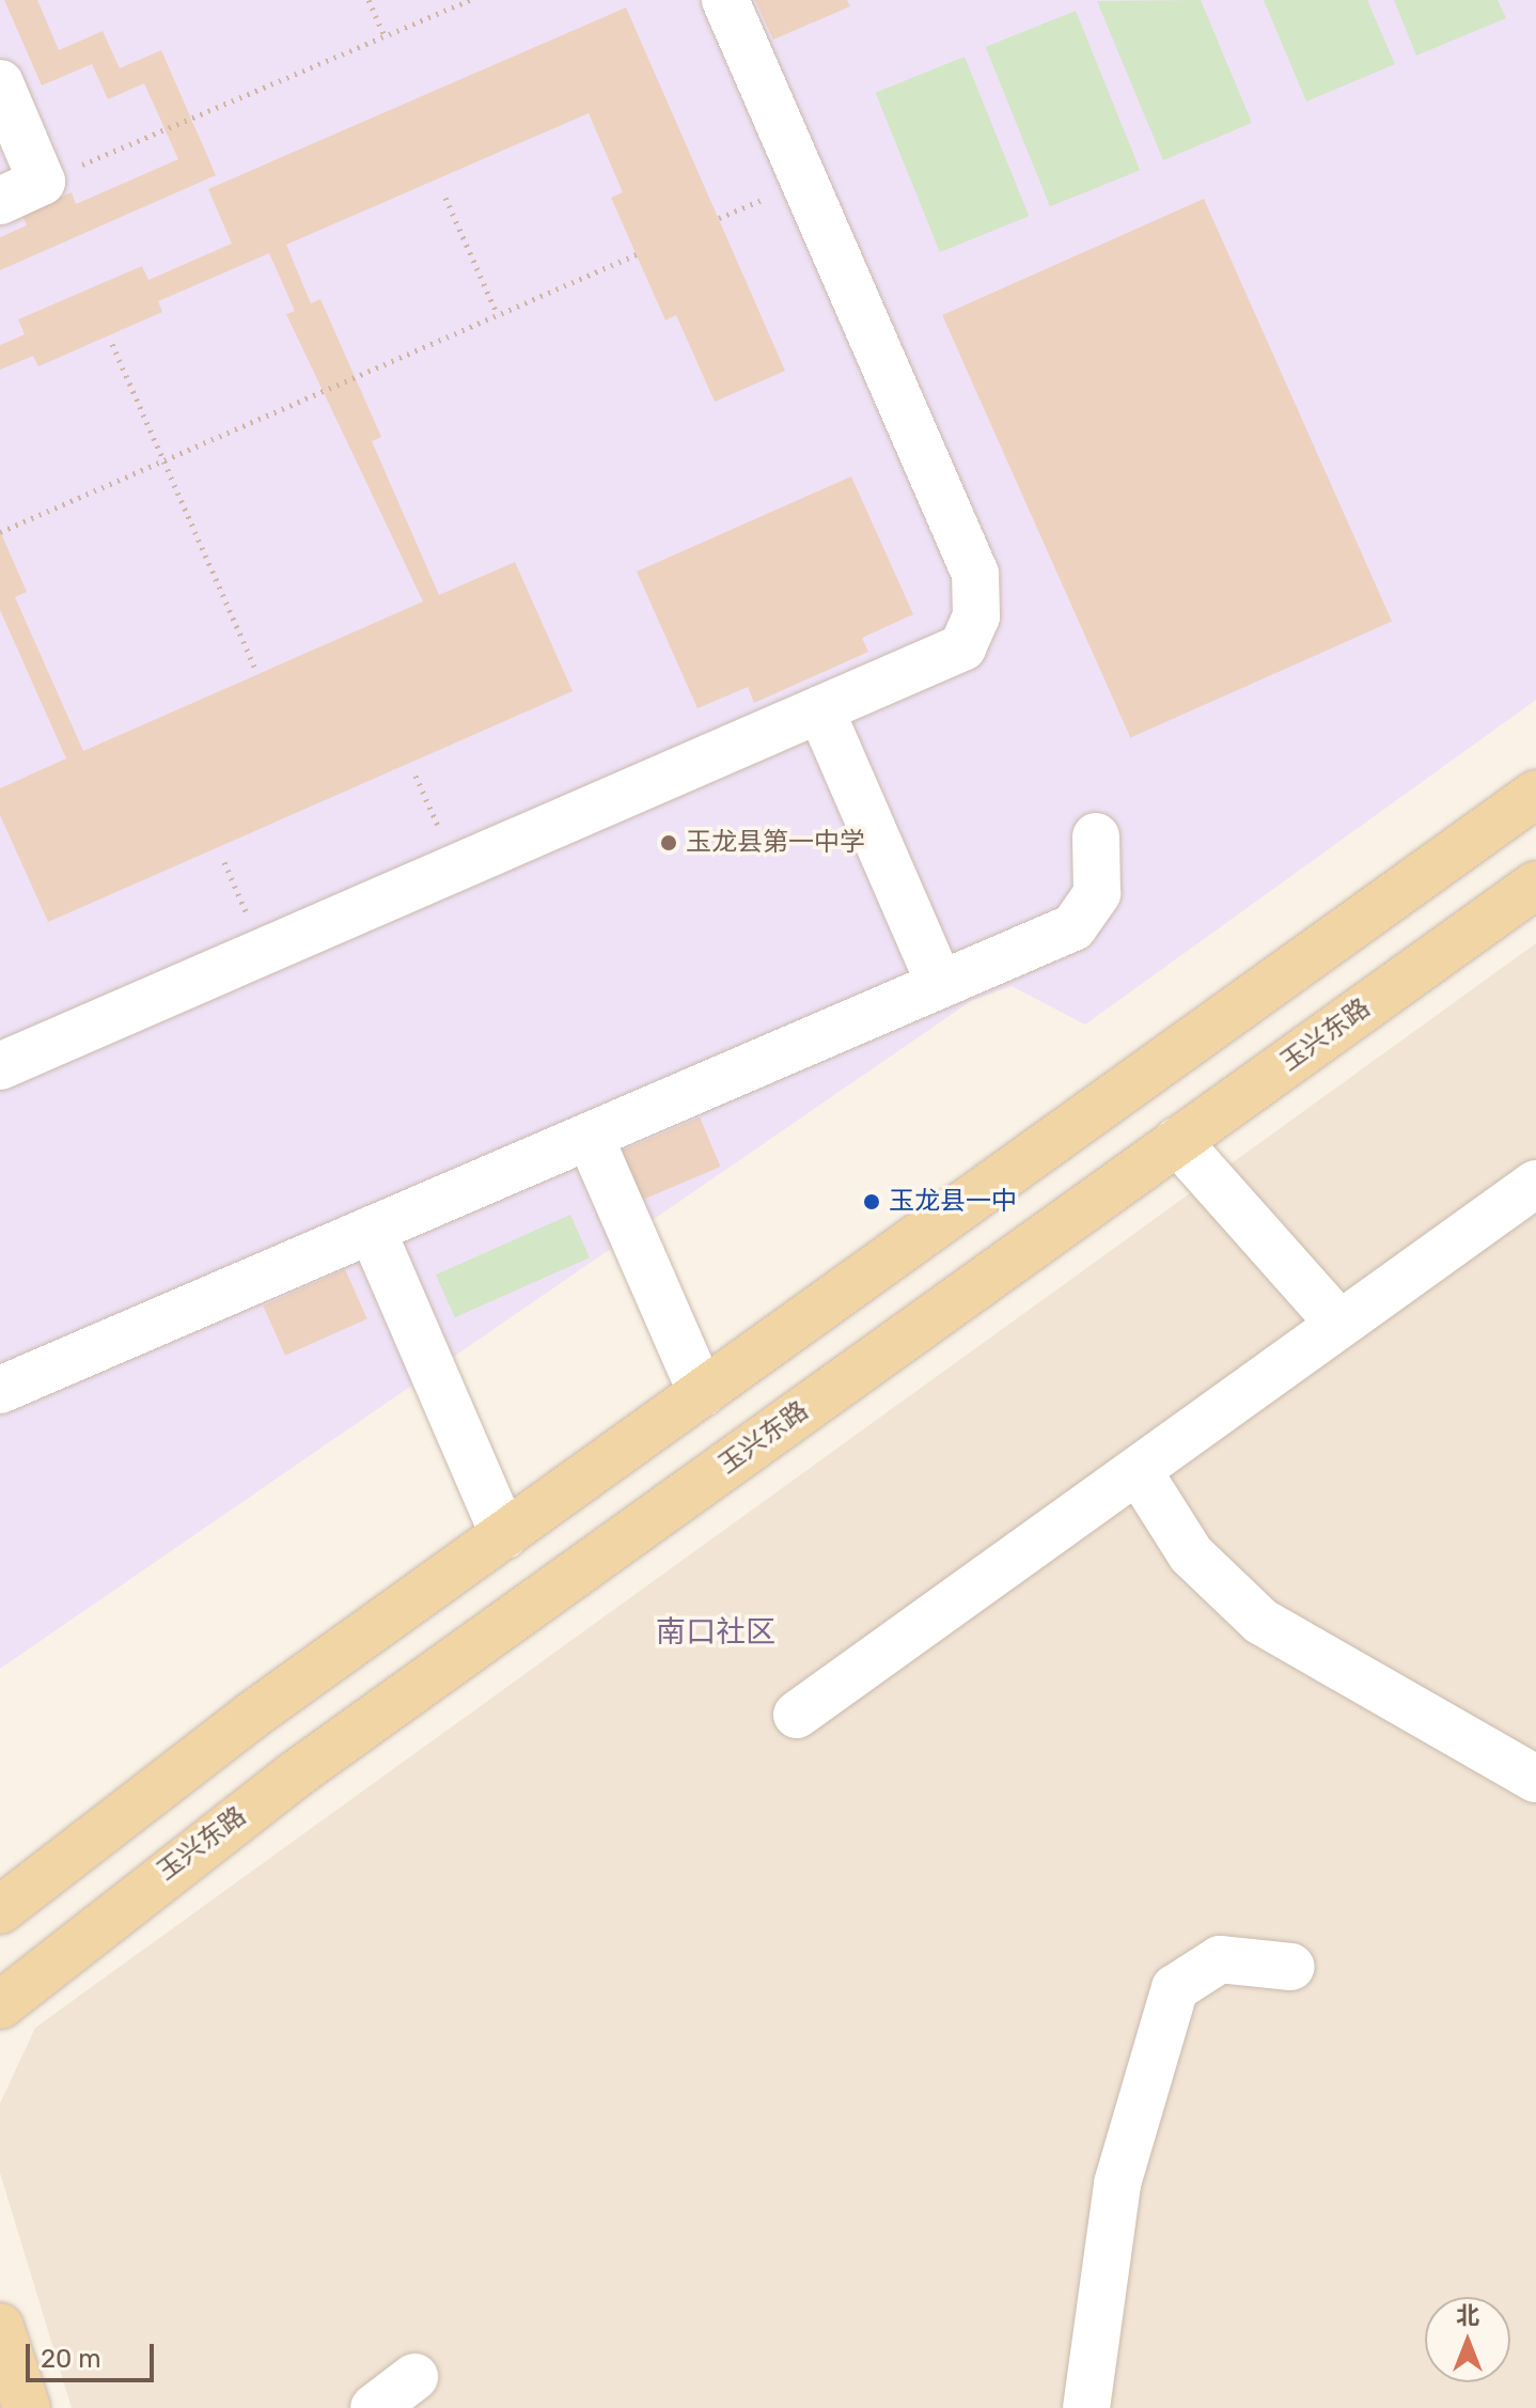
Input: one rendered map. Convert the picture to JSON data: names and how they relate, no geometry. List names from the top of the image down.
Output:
{
  "streets": {
    "main road": ["玉兴东路"]
  },
  "districts": ["南口社区"],
  "places": ["玉龙县第一中学", "玉龙县一中"],
  "scale_bar": "20 m",
  "north": "top"
}
